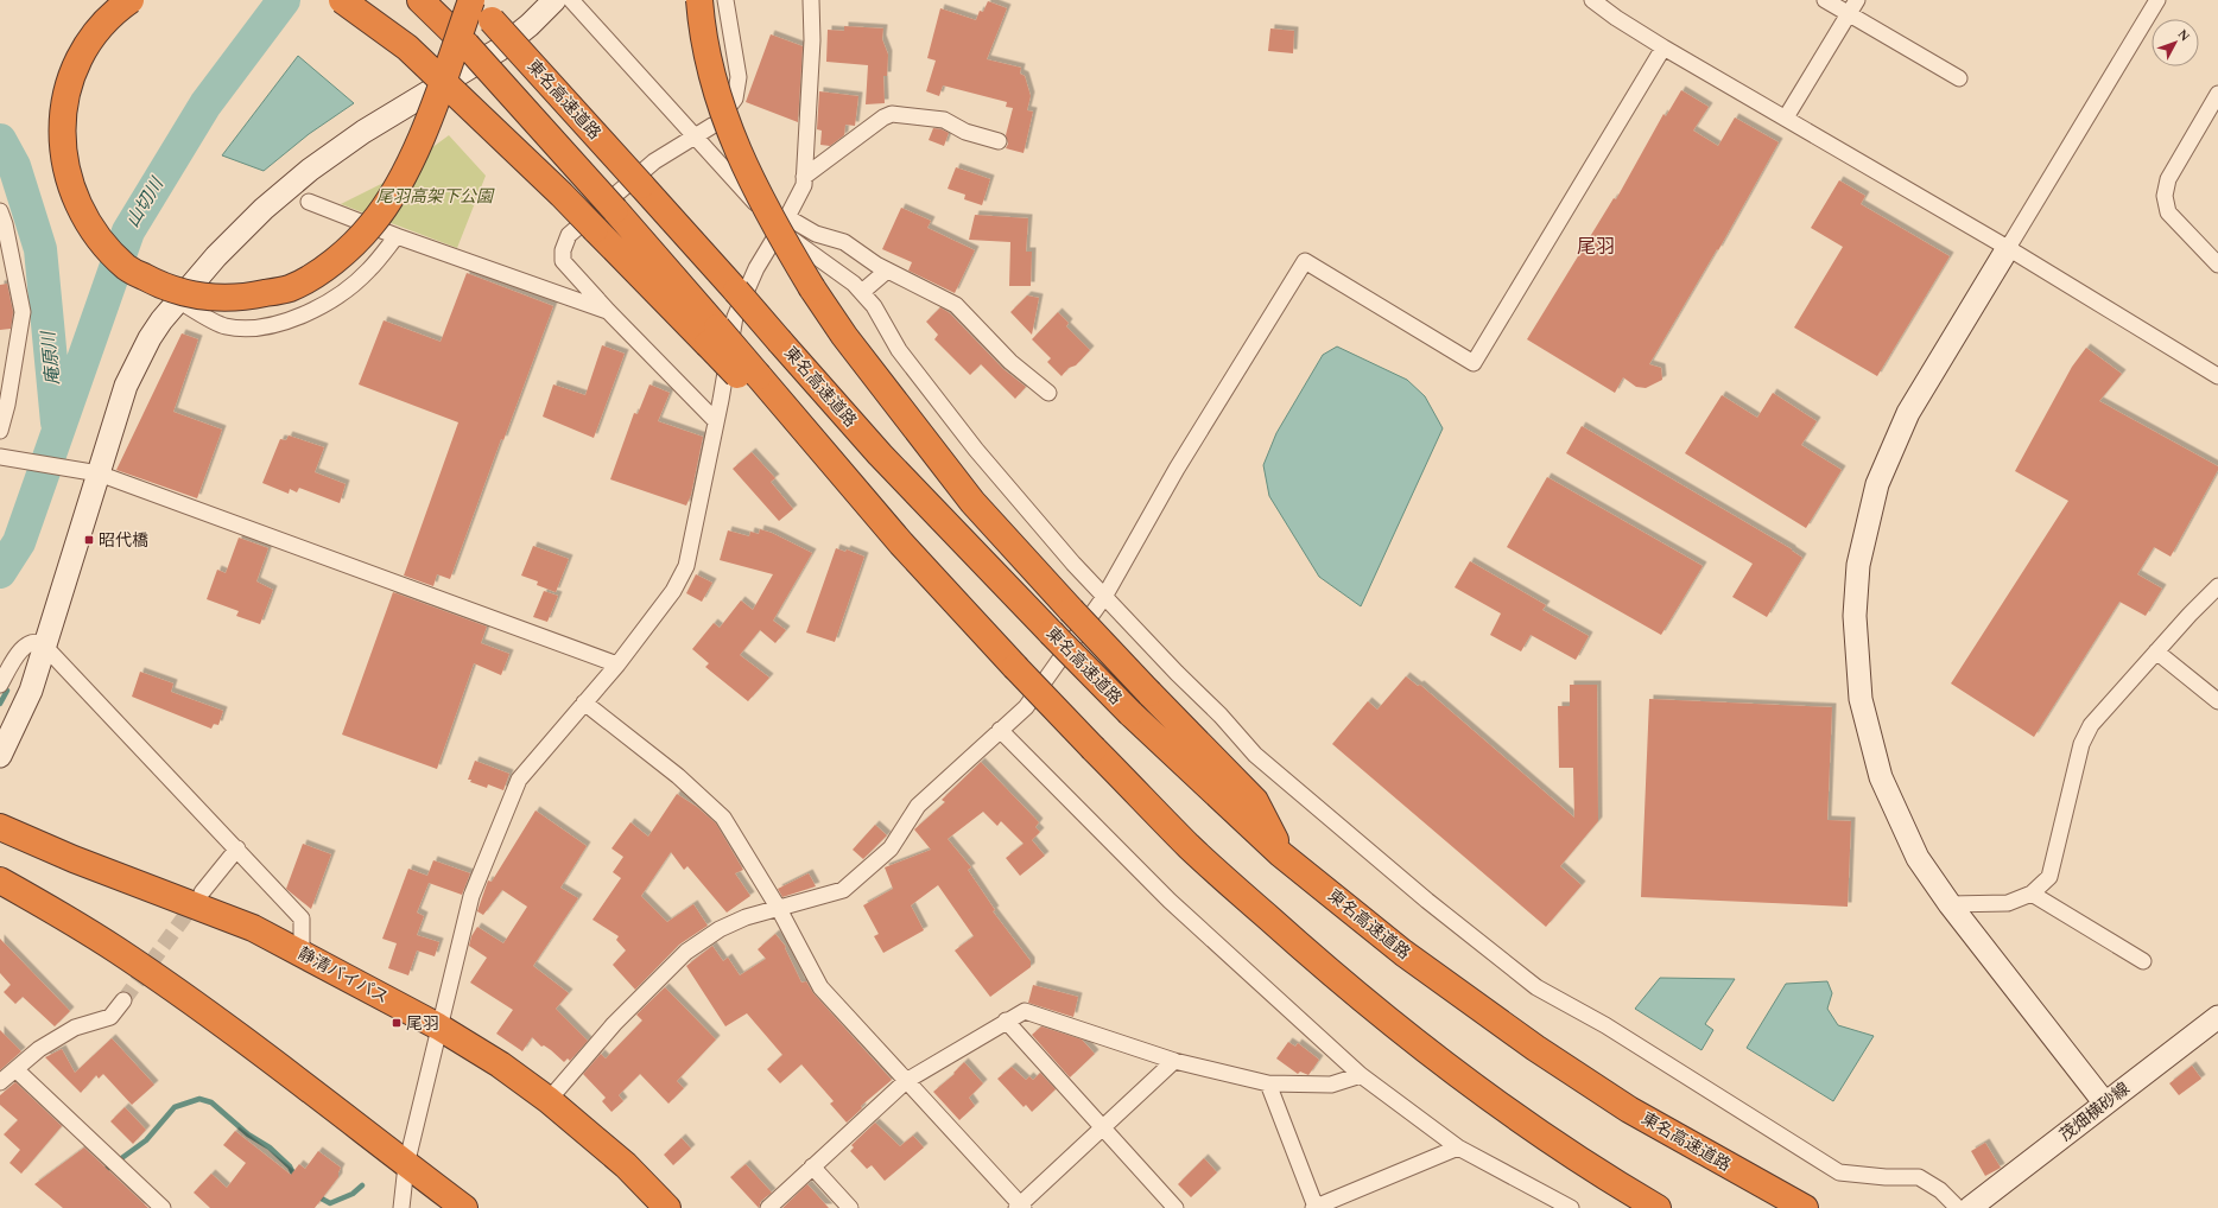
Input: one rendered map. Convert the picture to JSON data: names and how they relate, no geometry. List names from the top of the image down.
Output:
{
  "streets": {
    "highway": ["東名高速道路", "静清バイパス"],
    "street": ["茂畑横砂線"]
  },
  "districts": ["尾羽"],
  "water": ["山切川", "庵原川"],
  "parks": ["尾羽高架下公園"],
  "places": {
    "transit": ["昭代橋", "尾羽"]
  },
  "north": "top right"
}
